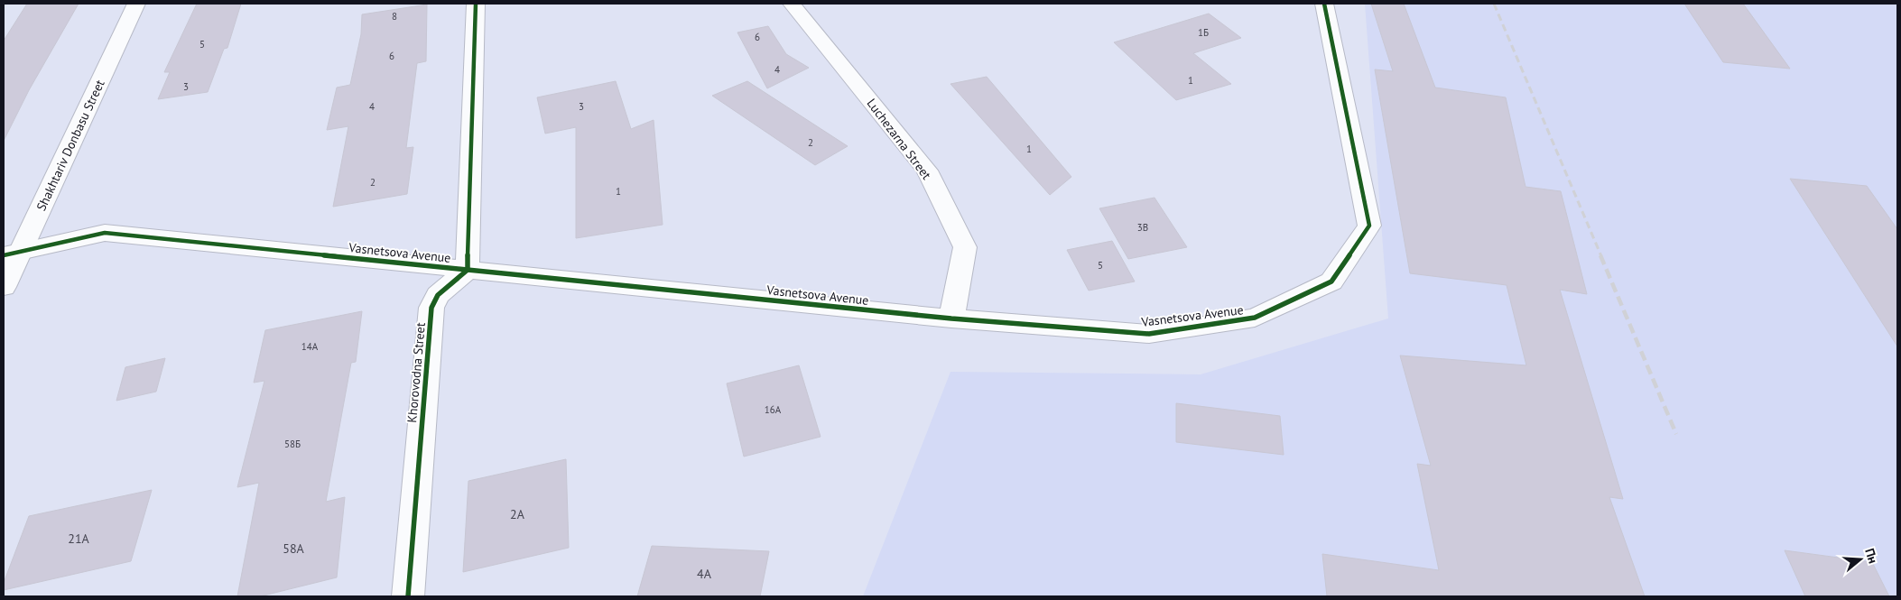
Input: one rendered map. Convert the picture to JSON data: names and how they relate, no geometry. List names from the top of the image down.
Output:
{
  "streets": {
    "street": [
      "Luchezarna Street",
      "Shakhtariv Donbasu Street",
      "Vasnetsova Avenue",
      "Khorovodna Street"
    ]
  },
  "crossings": [
    ["Luchezarna Street", "Vasnetsova Avenue"],
    ["Shakhtariv Donbasu Street", "Vasnetsova Avenue"],
    ["Vasnetsova Avenue", "Khorovodna Street"]
  ],
  "house_numbers": [
    "8",
    "1Б",
    "6",
    "5",
    "6",
    "4",
    "1",
    "3",
    "4",
    "3",
    "2",
    "1",
    "2",
    "1",
    "3В",
    "5",
    "14А",
    "16А",
    "58Б",
    "2А",
    "21А",
    "58А",
    "4А"
  ],
  "north": "right"
}
